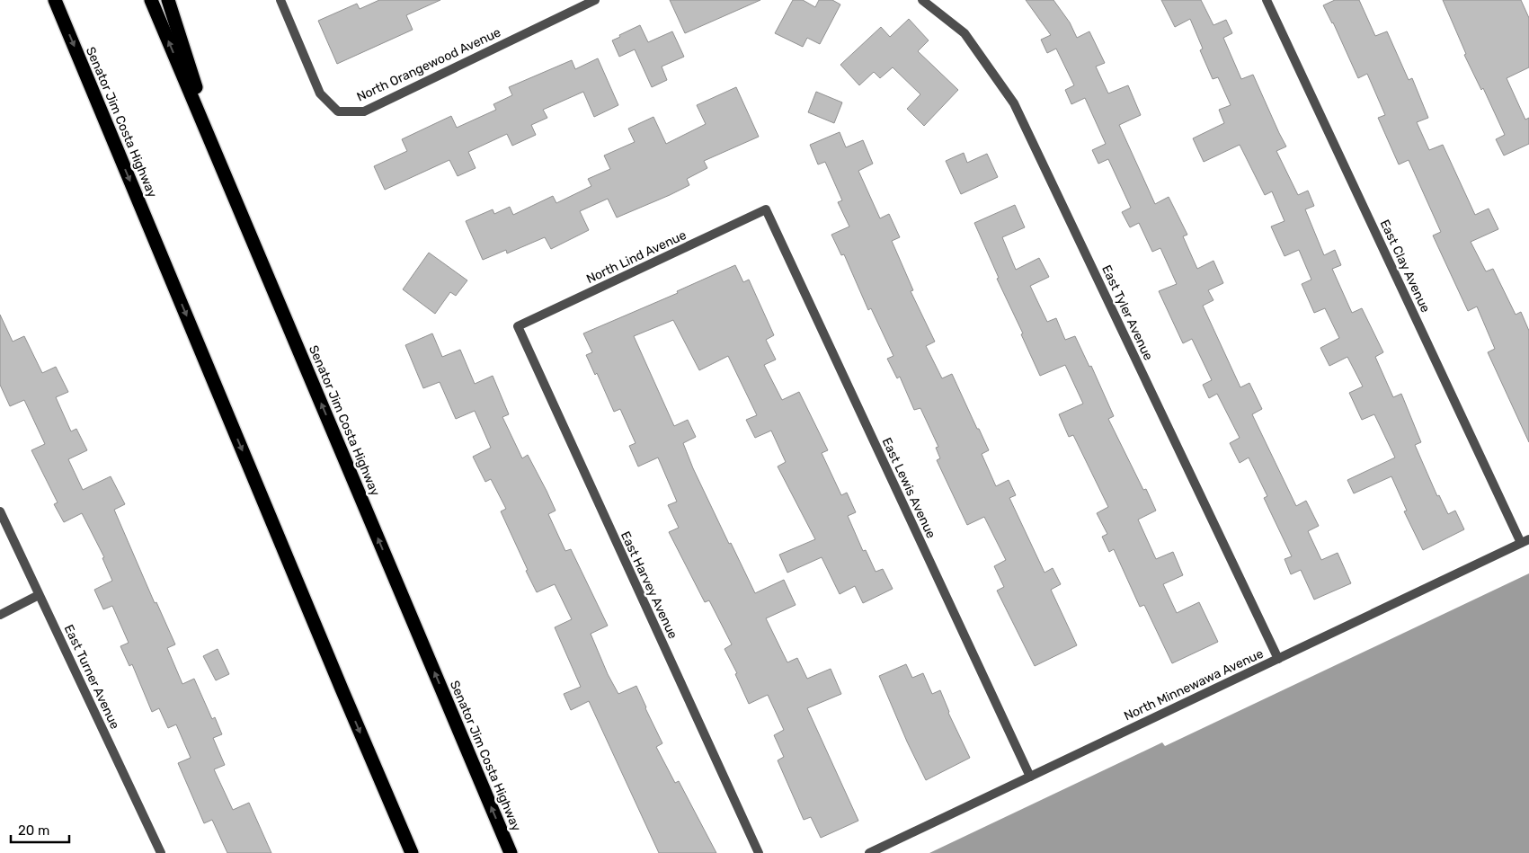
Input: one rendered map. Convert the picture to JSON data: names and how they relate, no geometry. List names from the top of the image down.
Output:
{
  "streets": {
    "highway": ["Senator Jim Costa Highway"],
    "street": [
      "North Orangewood Avenue",
      "North Lind Avenue",
      "East Clay Avenue",
      "East Tyler Avenue",
      "East Lewis Avenue",
      "East Harvey Avenue",
      "East Turner Avenue",
      "North Minnewawa Avenue"
    ]
  },
  "crossings": [
    ["North Lind Avenue", "East Lewis Avenue"],
    ["North Lind Avenue", "East Harvey Avenue"],
    ["East Clay Avenue", "North Minnewawa Avenue"],
    ["East Tyler Avenue", "North Minnewawa Avenue"],
    ["East Lewis Avenue", "North Minnewawa Avenue"]
  ],
  "scale_bar": "20 m"
}
